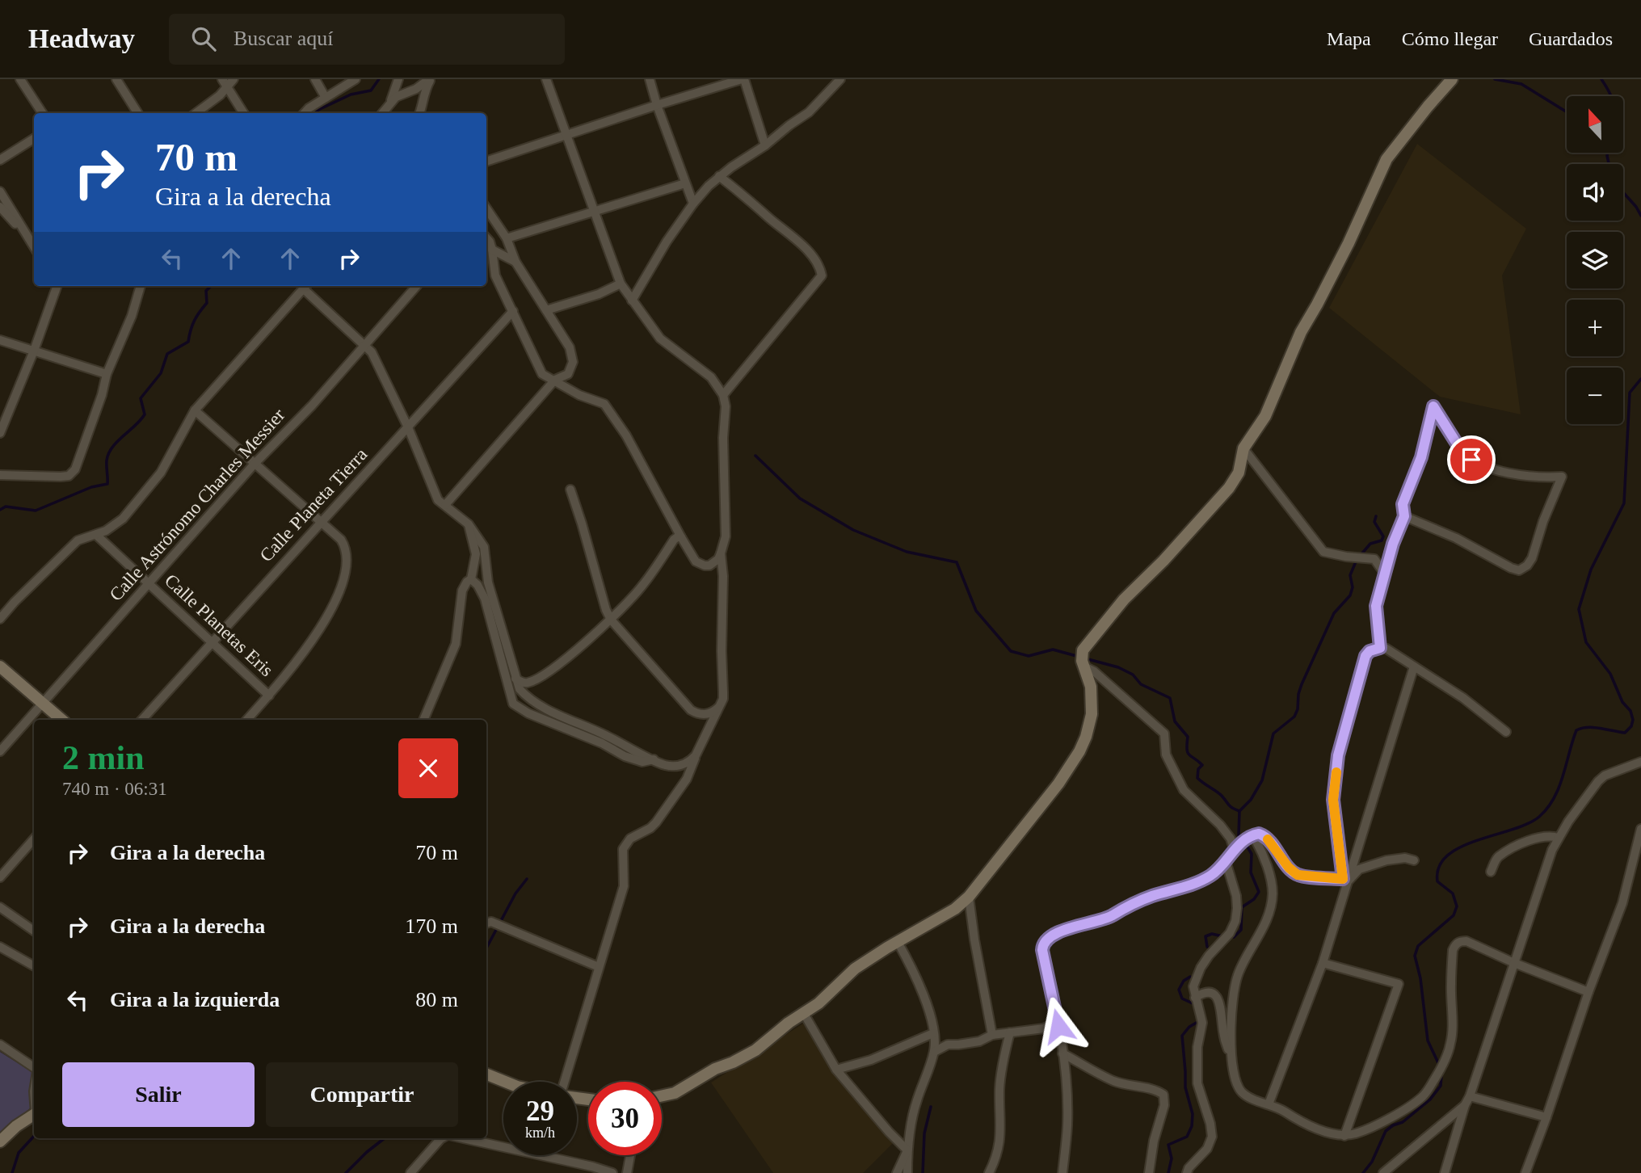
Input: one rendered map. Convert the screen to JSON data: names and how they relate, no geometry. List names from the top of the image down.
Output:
{
  "streets": {
    "street": ["Calle Astrónomo Charles Messier", "Calle Planeta Tierra", "Calle Planetas Eris"]
  },
  "crossings": [
    ["Calle Astrónomo Charles Messier", "Calle Planetas Eris"],
    ["Calle Planeta Tierra", "Calle Planetas Eris"]
  ],
  "north": "top",
  "page": {
    "header": "Headway",
    "search": "Buscar aquí",
    "nav": ["Mapa", "Cómo llegar", "Guardados"],
    "map_buttons": ["+", "−"],
    "turn": ["70 m", "Gira a la derecha"],
    "heading": ["2 min", "740 m · 06:31"],
    "list": [
      {
        "name": "Gira a la derecha",
        "value": "70 m"
      },
      {
        "name": "Gira a la derecha",
        "value": "170 m"
      },
      {
        "name": "Gira a la izquierda",
        "value": "80 m"
      }
    ],
    "buttons": ["Salir", "Compartir"],
    "speed": "29 km/h",
    "limit": "30"
  }
}
